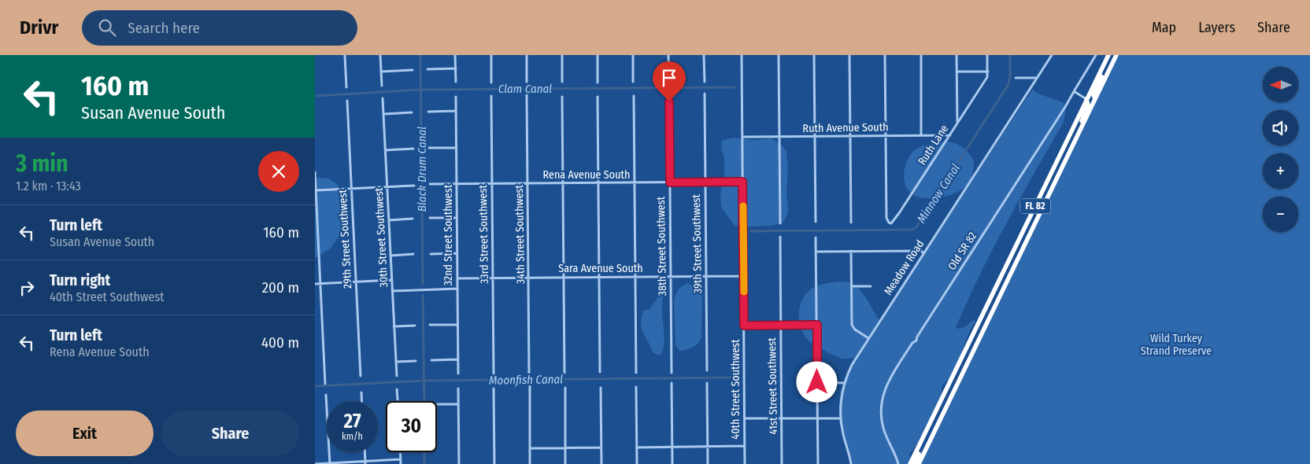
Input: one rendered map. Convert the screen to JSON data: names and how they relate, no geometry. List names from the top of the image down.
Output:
{
  "streets": {
    "highway": ["FL 82"],
    "street": [
      "Ruth Avenue South",
      "Ruth Lane",
      "Rena Avenue South",
      "33rd Street Southwest",
      "34th Street Southwest",
      "32nd Street Southwest",
      "30th Street Southwest",
      "29th Street Southwest",
      "39th Street Southwest",
      "38th Street Southwest",
      "Old SR 82",
      "Meadow Road",
      "Sara Avenue South",
      "41st Street Southwest",
      "40th Street Southwest"
    ]
  },
  "crossings": [
    ["Ruth Avenue South", "Ruth Lane"],
    ["Ruth Avenue South", "40th Street Southwest"],
    ["Rena Avenue South", "33rd Street Southwest"],
    ["Rena Avenue South", "34th Street Southwest"],
    ["Rena Avenue South", "32nd Street Southwest"],
    ["Rena Avenue South", "39th Street Southwest"],
    ["Rena Avenue South", "38th Street Southwest"],
    ["Rena Avenue South", "40th Street Southwest"],
    ["33rd Street Southwest", "Sara Avenue South"],
    ["34th Street Southwest", "Sara Avenue South"],
    ["32nd Street Southwest", "Sara Avenue South"],
    ["39th Street Southwest", "Sara Avenue South"],
    ["38th Street Southwest", "Sara Avenue South"],
    ["Sara Avenue South", "40th Street Southwest"]
  ],
  "water": [
    "Clam Canal",
    "Black Drum Canal",
    "Minnow Canal",
    "Moonfish Canal"
  ],
  "parks": ["Wild Turkey Strand Preserve"],
  "north": "left",
  "page": {
    "header": "Drivr",
    "search": "Search here",
    "nav": ["Map", "Layers", "Share"],
    "turn": ["160 m", "Susan Avenue South"],
    "map_buttons": ["+", "−"],
    "heading": ["3 min", "1.2 km · 13:43"],
    "list": [
      {
        "name": "Turn left",
        "note": "Susan Avenue South",
        "value": "160 m"
      },
      {
        "name": "Turn right",
        "note": "40th Street Southwest",
        "value": "200 m"
      },
      {
        "name": "Turn left",
        "note": "Rena Avenue South",
        "value": "400 m"
      }
    ],
    "speed": "27 km/h",
    "limit": "30",
    "buttons": ["Exit", "Share"]
  }
}
